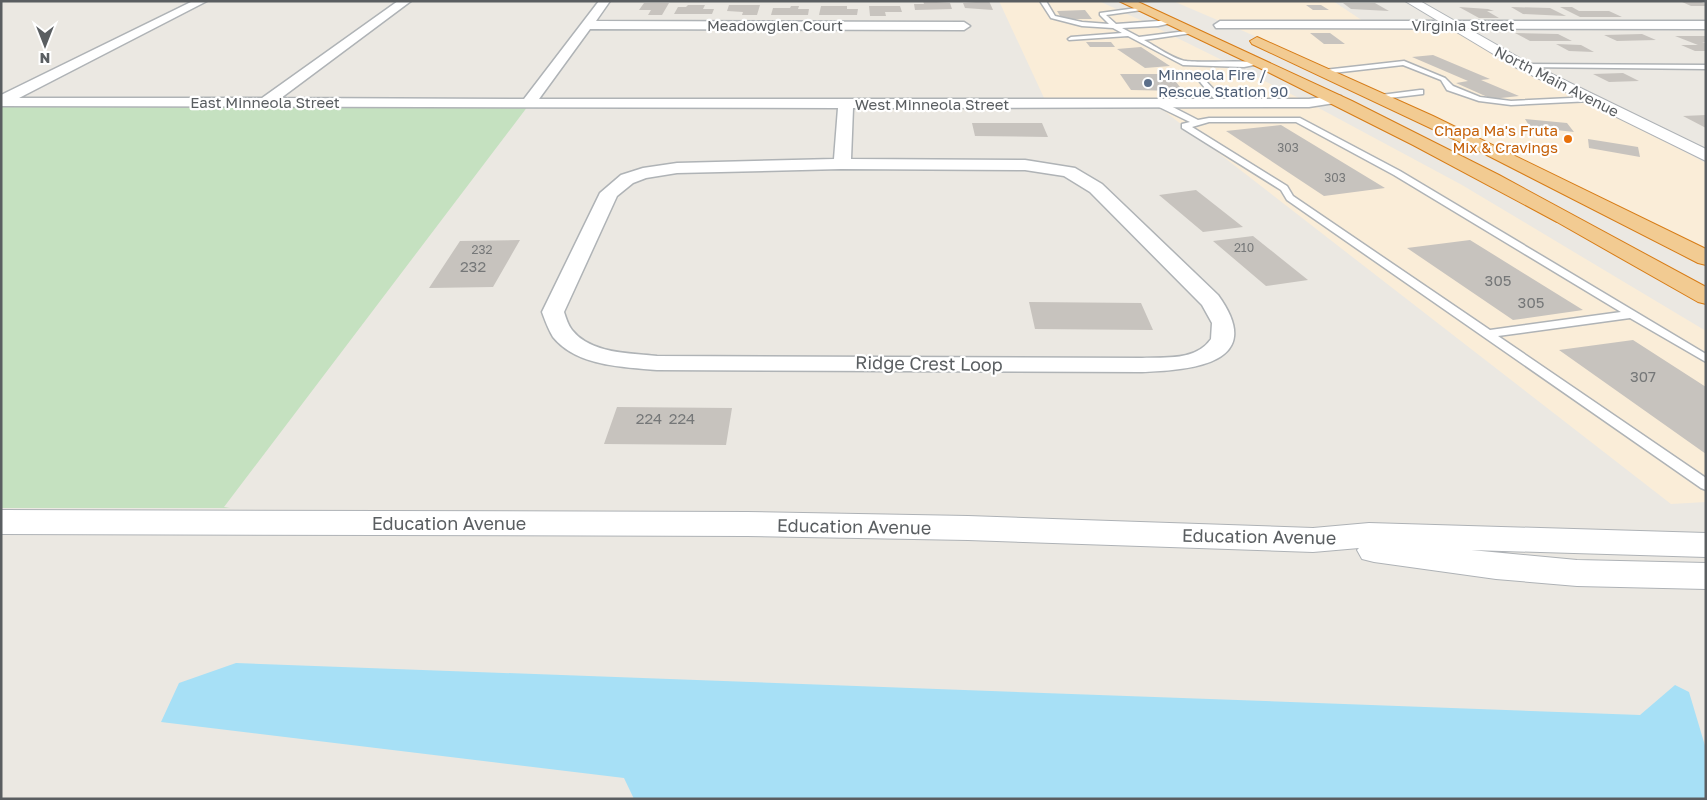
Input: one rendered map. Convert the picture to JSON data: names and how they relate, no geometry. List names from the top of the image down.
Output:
{
  "streets": {
    "street": [
      "Meadowglen Court",
      "Virginia Street",
      "North Main Avenue",
      "East Minneola Street",
      "West Minneola Street",
      "Ridge Crest Loop",
      "Education Avenue"
    ]
  },
  "crossings": [
    ["Virginia Street", "North Main Avenue"],
    ["East Minneola Street", "West Minneola Street"]
  ],
  "places": ["Minneola Fire / Rescue Station 90", "Chapa Ma's Fruta Mix & Cravings"],
  "house_numbers": [
    "303",
    "303",
    "210",
    "232",
    "232",
    "305",
    "305",
    "307",
    "224",
    "224"
  ],
  "north": "bottom"
}
